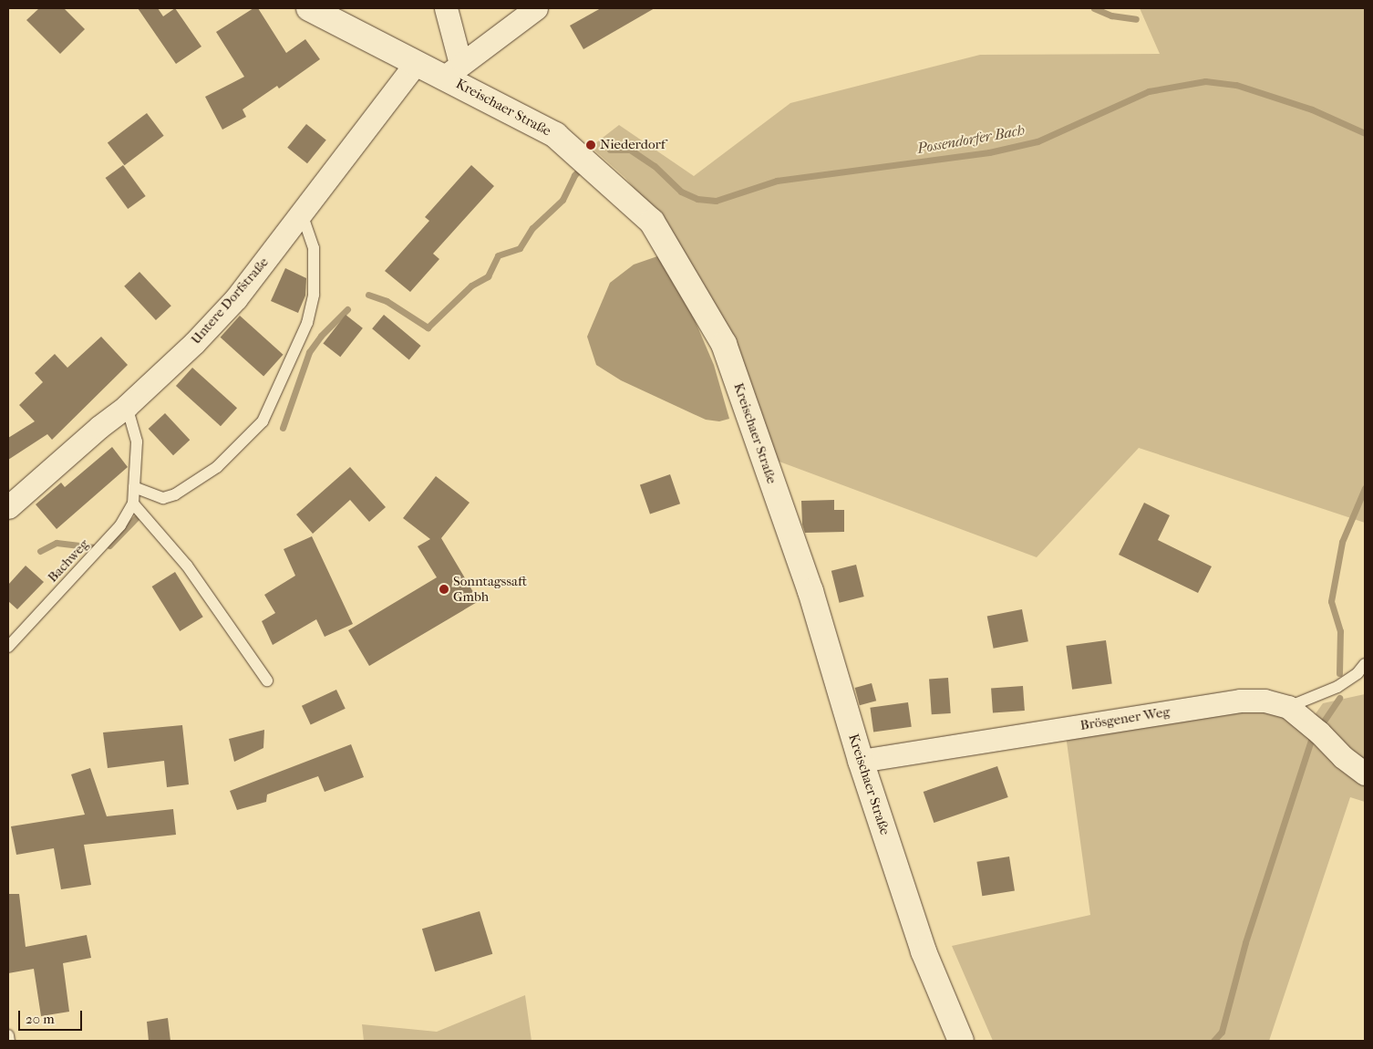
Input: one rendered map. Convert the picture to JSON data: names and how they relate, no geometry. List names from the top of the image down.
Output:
{
  "streets": {
    "main road": ["Kreischaer Straße"],
    "street": ["Untere Dorfstraße", "Brösgener Weg"],
    "lane": ["Bachweg"]
  },
  "crossings": [
    ["Kreischaer Straße", "Untere Dorfstraße"],
    ["Kreischaer Straße", "Brösgener Weg"],
    ["Untere Dorfstraße", "Bachweg"]
  ],
  "water": ["Possendorfer Bach"],
  "places": ["Niederdorf", "Sonntagssaft Gmbh"],
  "scale_bar": "20 m"
}
